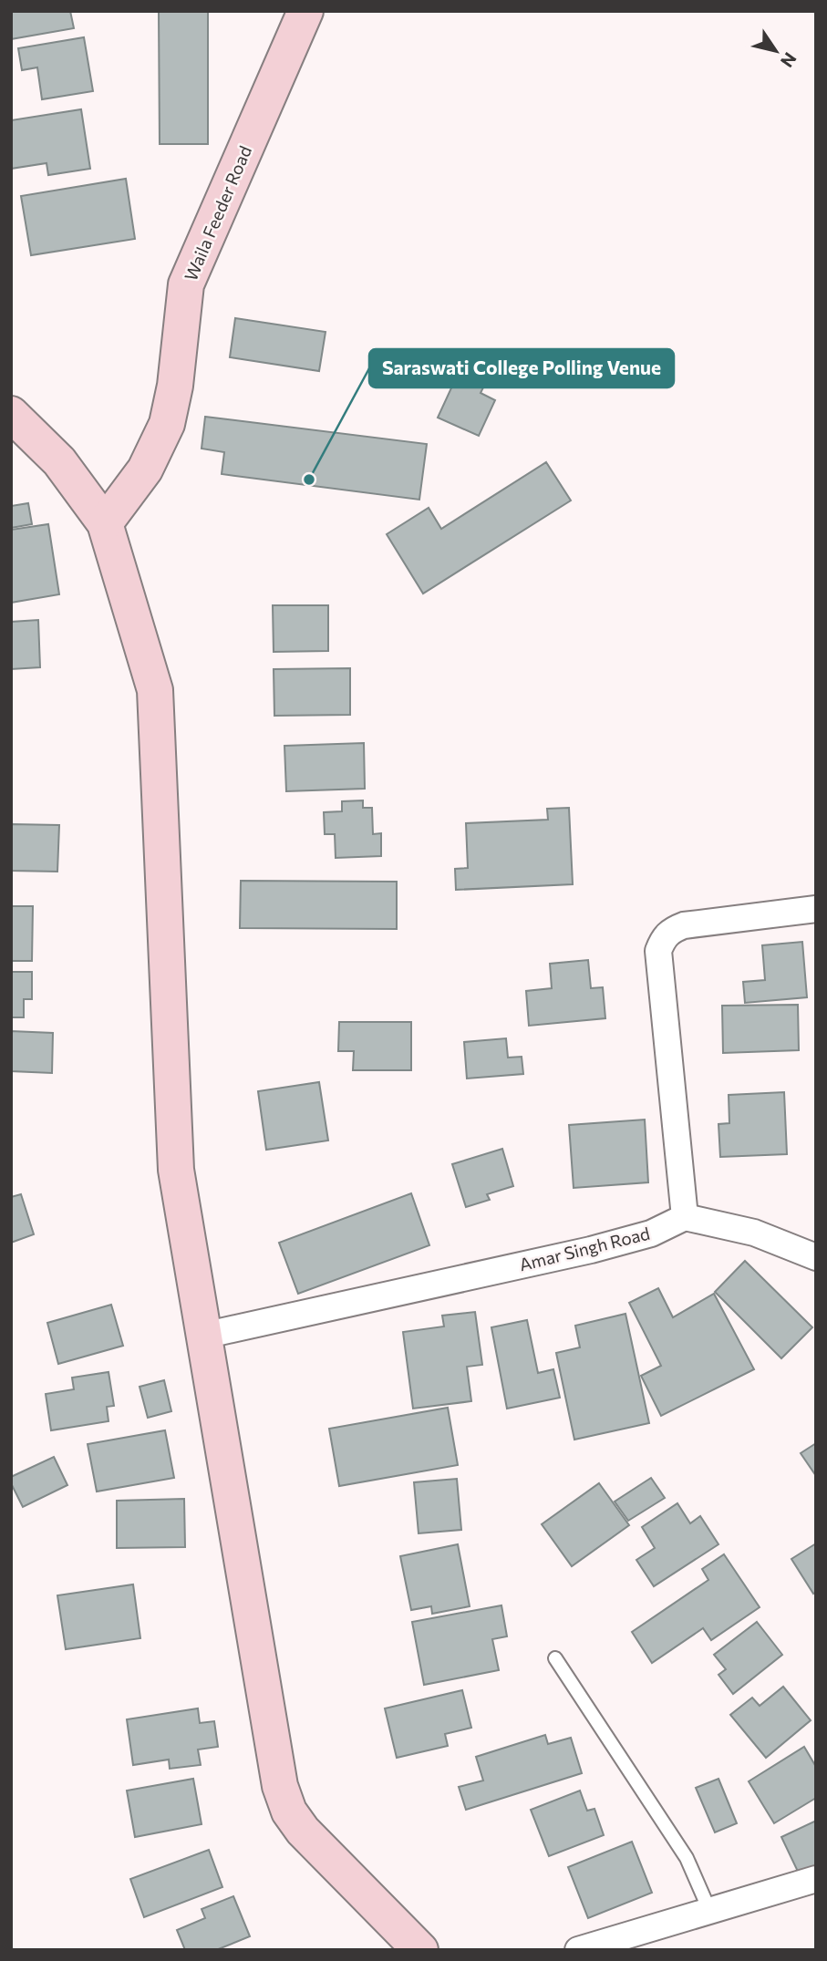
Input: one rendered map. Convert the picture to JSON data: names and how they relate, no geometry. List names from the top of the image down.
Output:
{
  "streets": {
    "street": ["Waila Feeder Road", "Amar Singh Road"]
  },
  "places": ["Saraswati College Polling Venue"],
  "north": "bottom right"
}
